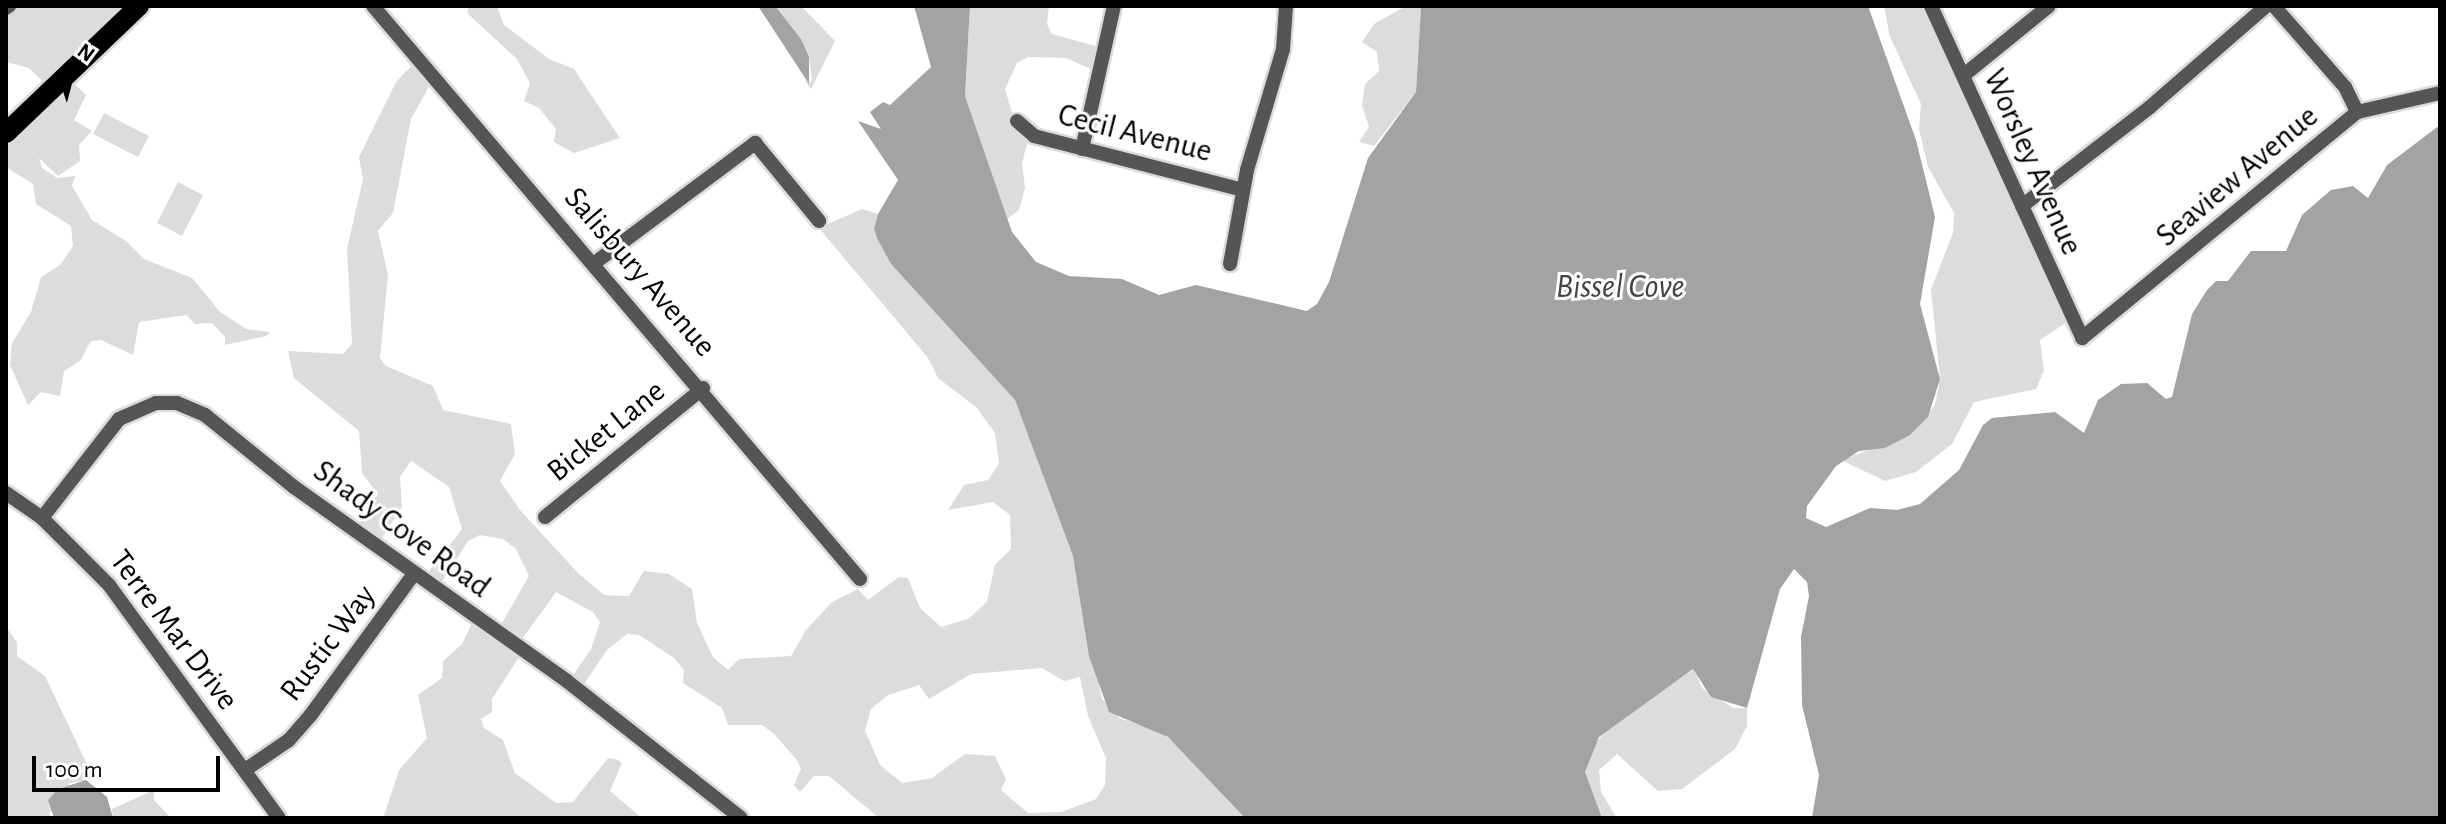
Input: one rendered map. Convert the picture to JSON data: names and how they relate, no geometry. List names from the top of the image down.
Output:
{
  "streets": {
    "street": [
      "Cecil Avenue",
      "Worsley Avenue",
      "Seaview Avenue",
      "Salisbury Avenue",
      "Bicket Lane",
      "Shady Cove Road",
      "Terre Mar Drive",
      "Rustic Way"
    ]
  },
  "crossings": [
    ["Worsley Avenue", "Seaview Avenue"],
    ["Salisbury Avenue", "Bicket Lane"],
    ["Shady Cove Road", "Terre Mar Drive"],
    ["Shady Cove Road", "Rustic Way"],
    ["Terre Mar Drive", "Rustic Way"]
  ],
  "water": ["Bissel Cove"],
  "scale_bar": "100 m",
  "north": "top right"
}
